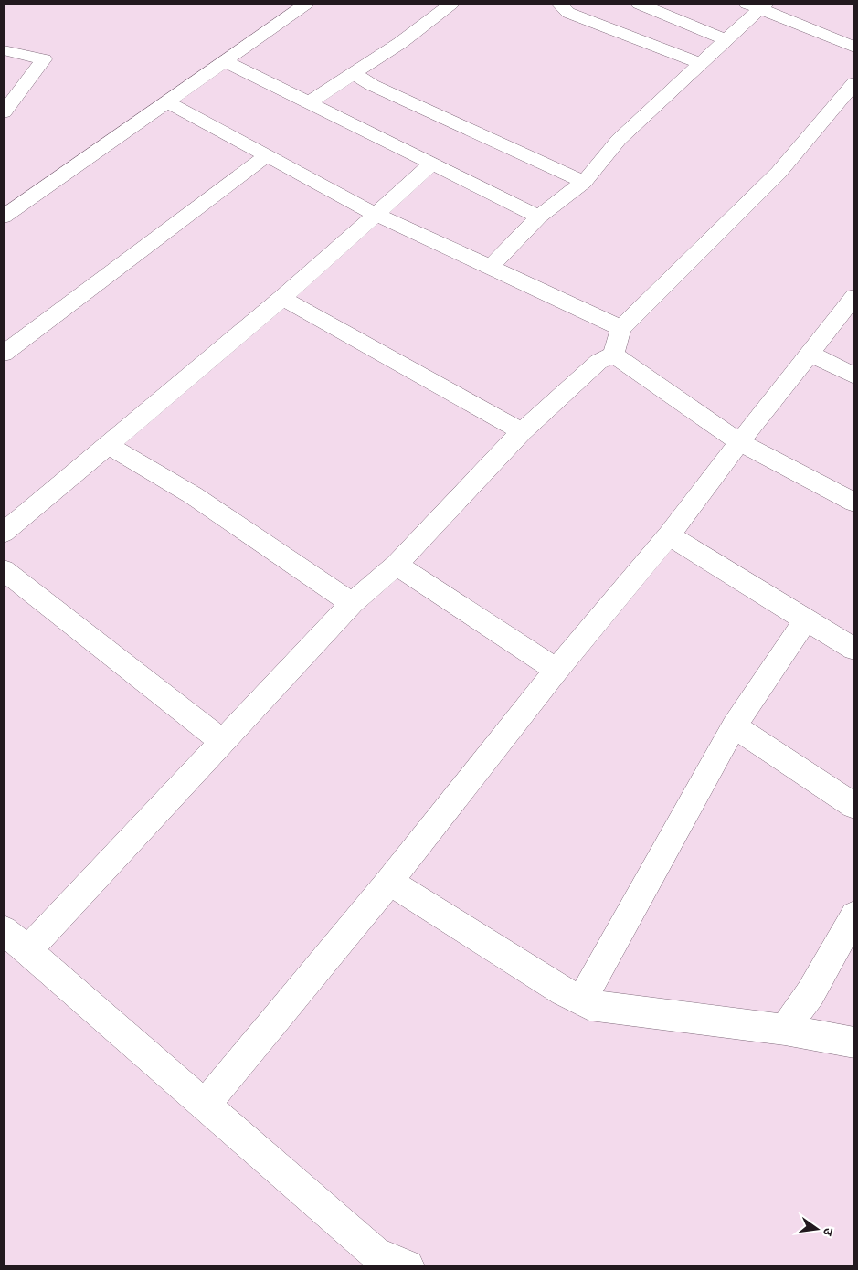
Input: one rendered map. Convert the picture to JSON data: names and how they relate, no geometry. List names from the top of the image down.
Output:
{
  "north": "right"
}
